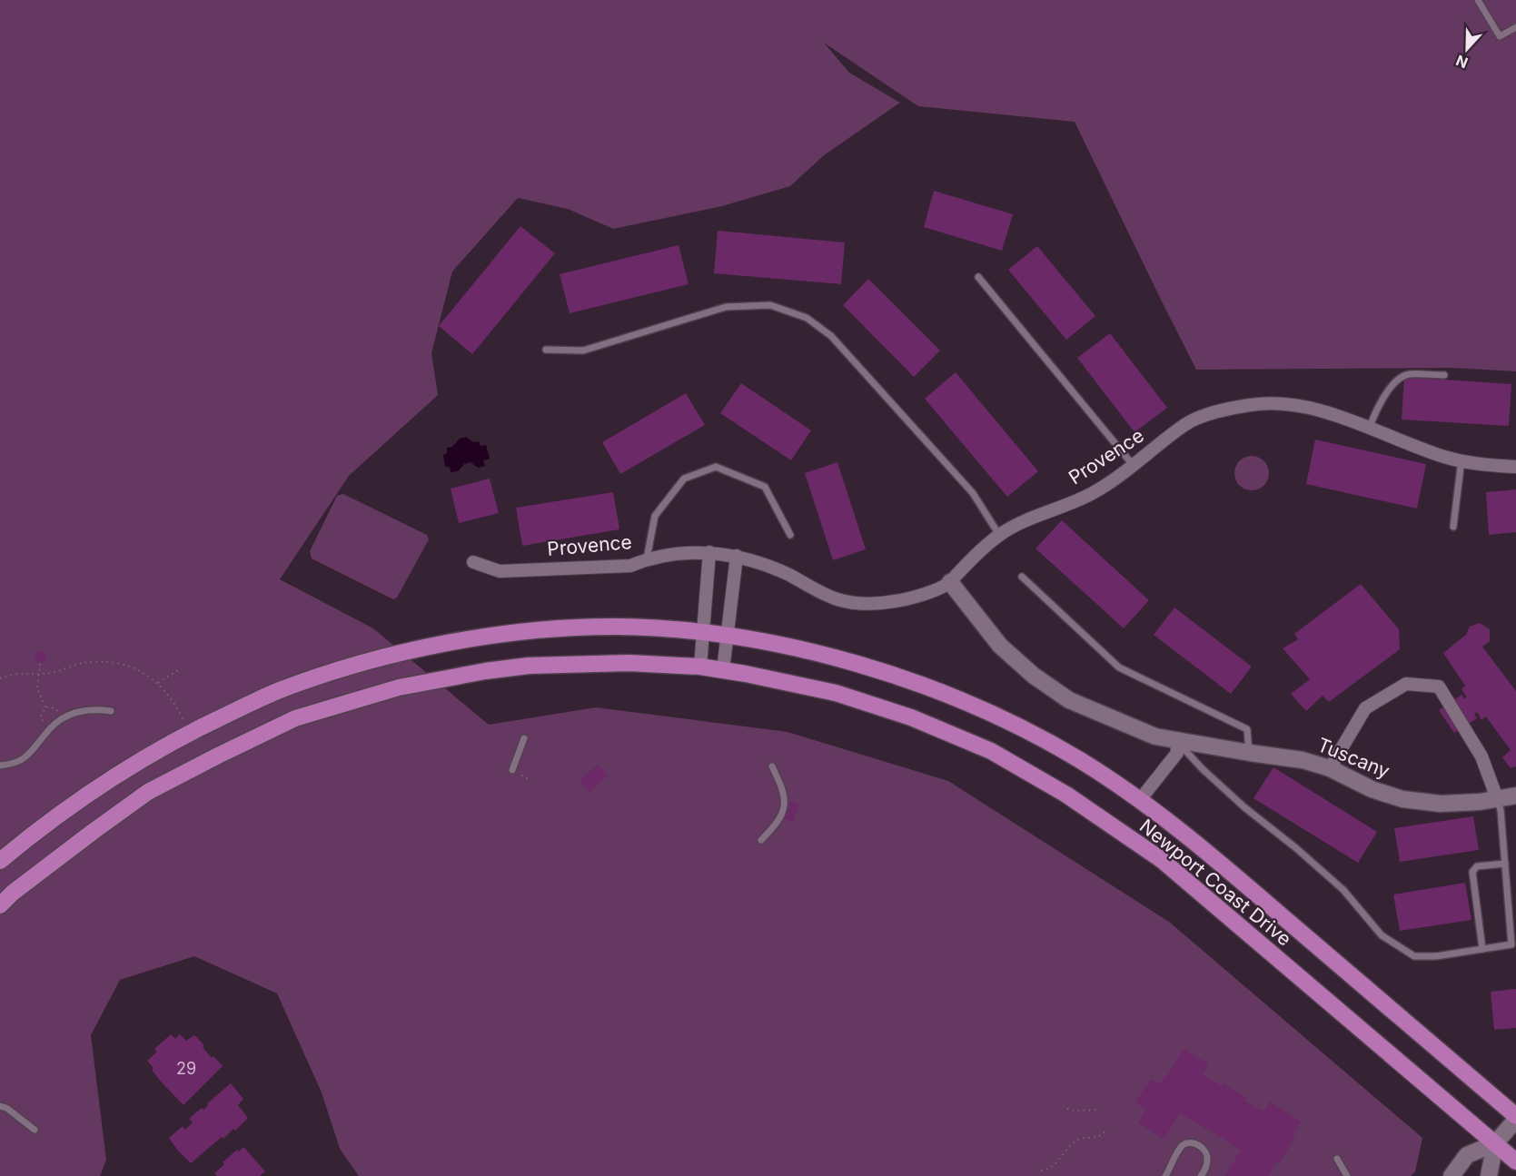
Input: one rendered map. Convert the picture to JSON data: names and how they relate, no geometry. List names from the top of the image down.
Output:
{
  "streets": {
    "main road": ["Newport Coast Drive"],
    "street": ["Provence", "Tuscany"]
  },
  "crossings": [
    ["Provence", "Tuscany"]
  ],
  "house_numbers": ["29"],
  "north": "bottom"
}
